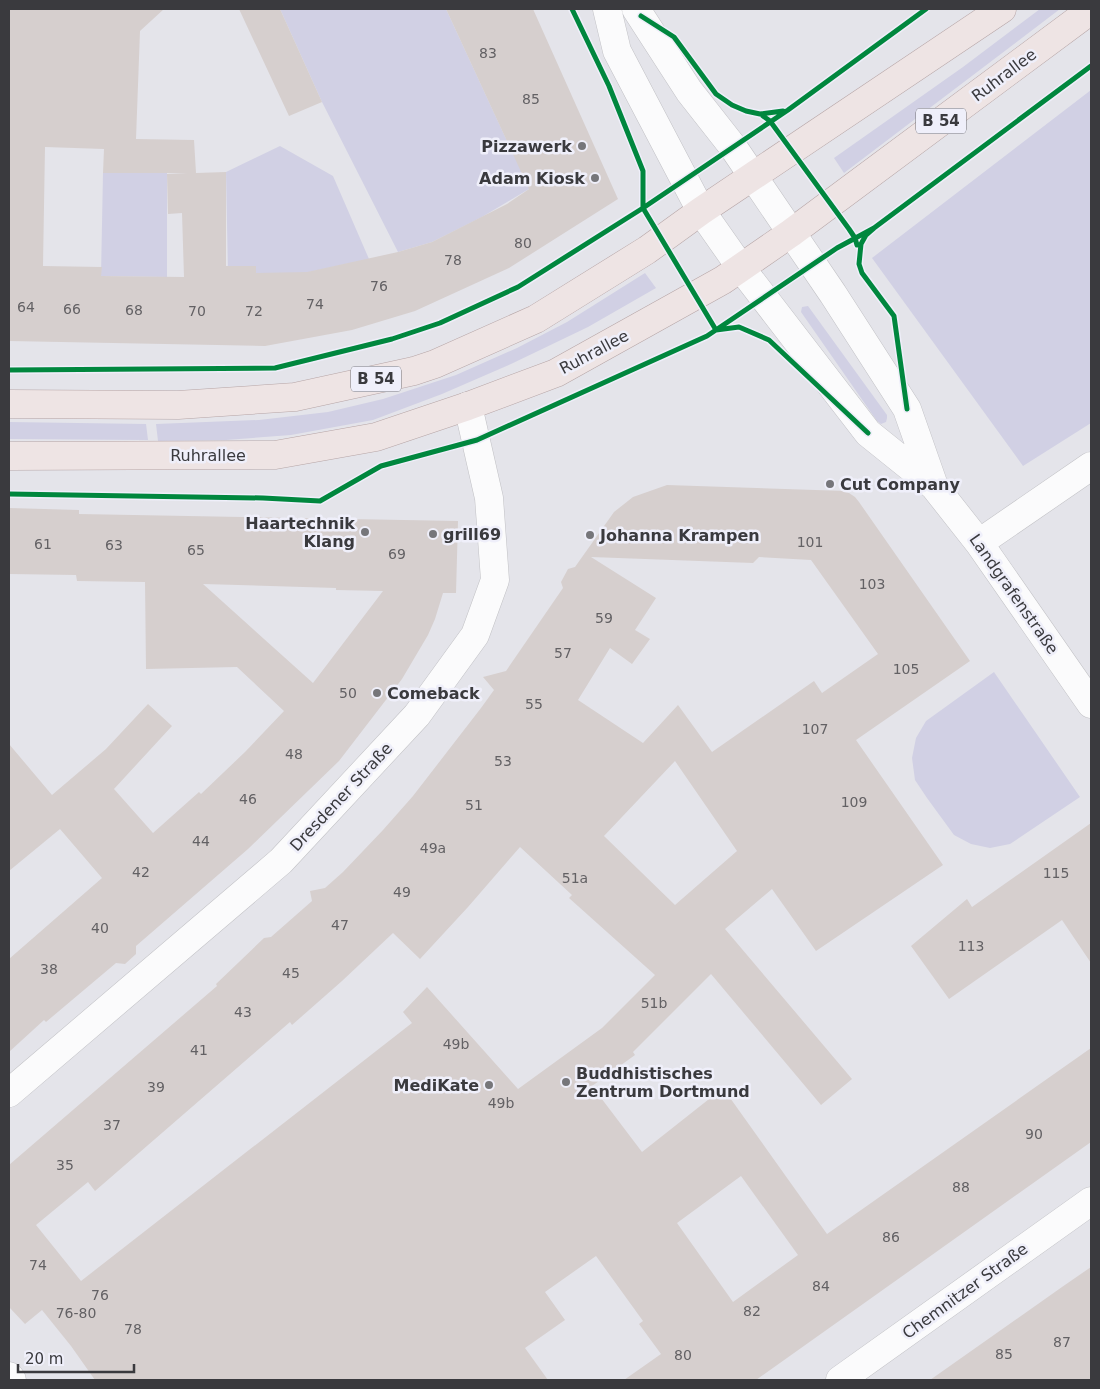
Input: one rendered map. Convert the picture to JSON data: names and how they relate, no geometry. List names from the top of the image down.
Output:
{
  "streets": {
    "main road": ["Ruhrallee", "B 54"],
    "street": ["Landgrafenstraße", "Dresdener Straße", "Chemnitzer Straße"]
  },
  "crossings": [
    ["Ruhrallee", "Landgrafenstraße"],
    ["Ruhrallee", "Dresdener Straße"],
    ["B 54", "Landgrafenstraße"]
  ],
  "places": [
    "Pizzawerk",
    "Adam Kiosk",
    "Cut Company",
    "Haartechnik Klang",
    "grill69",
    "Johanna Krampen",
    "Comeback",
    "Buddhistisches Zentrum Dortmund",
    "MediKate"
  ],
  "house_numbers": [
    "83",
    "85",
    "80",
    "78",
    "76",
    "74",
    "64",
    "66",
    "68",
    "70",
    "72",
    "101",
    "61",
    "63",
    "65",
    "69",
    "103",
    "59",
    "57",
    "105",
    "50",
    "55",
    "107",
    "48",
    "53",
    "46",
    "109",
    "51",
    "44",
    "49a",
    "42",
    "115",
    "51a",
    "49",
    "47",
    "40",
    "113",
    "38",
    "45",
    "51b",
    "43",
    "49b",
    "41",
    "39",
    "49b",
    "37",
    "90",
    "35",
    "88",
    "86",
    "74",
    "84",
    "76",
    "82",
    "76-80",
    "78",
    "87",
    "85",
    "80"
  ],
  "scale_bar": "20 m"
}
